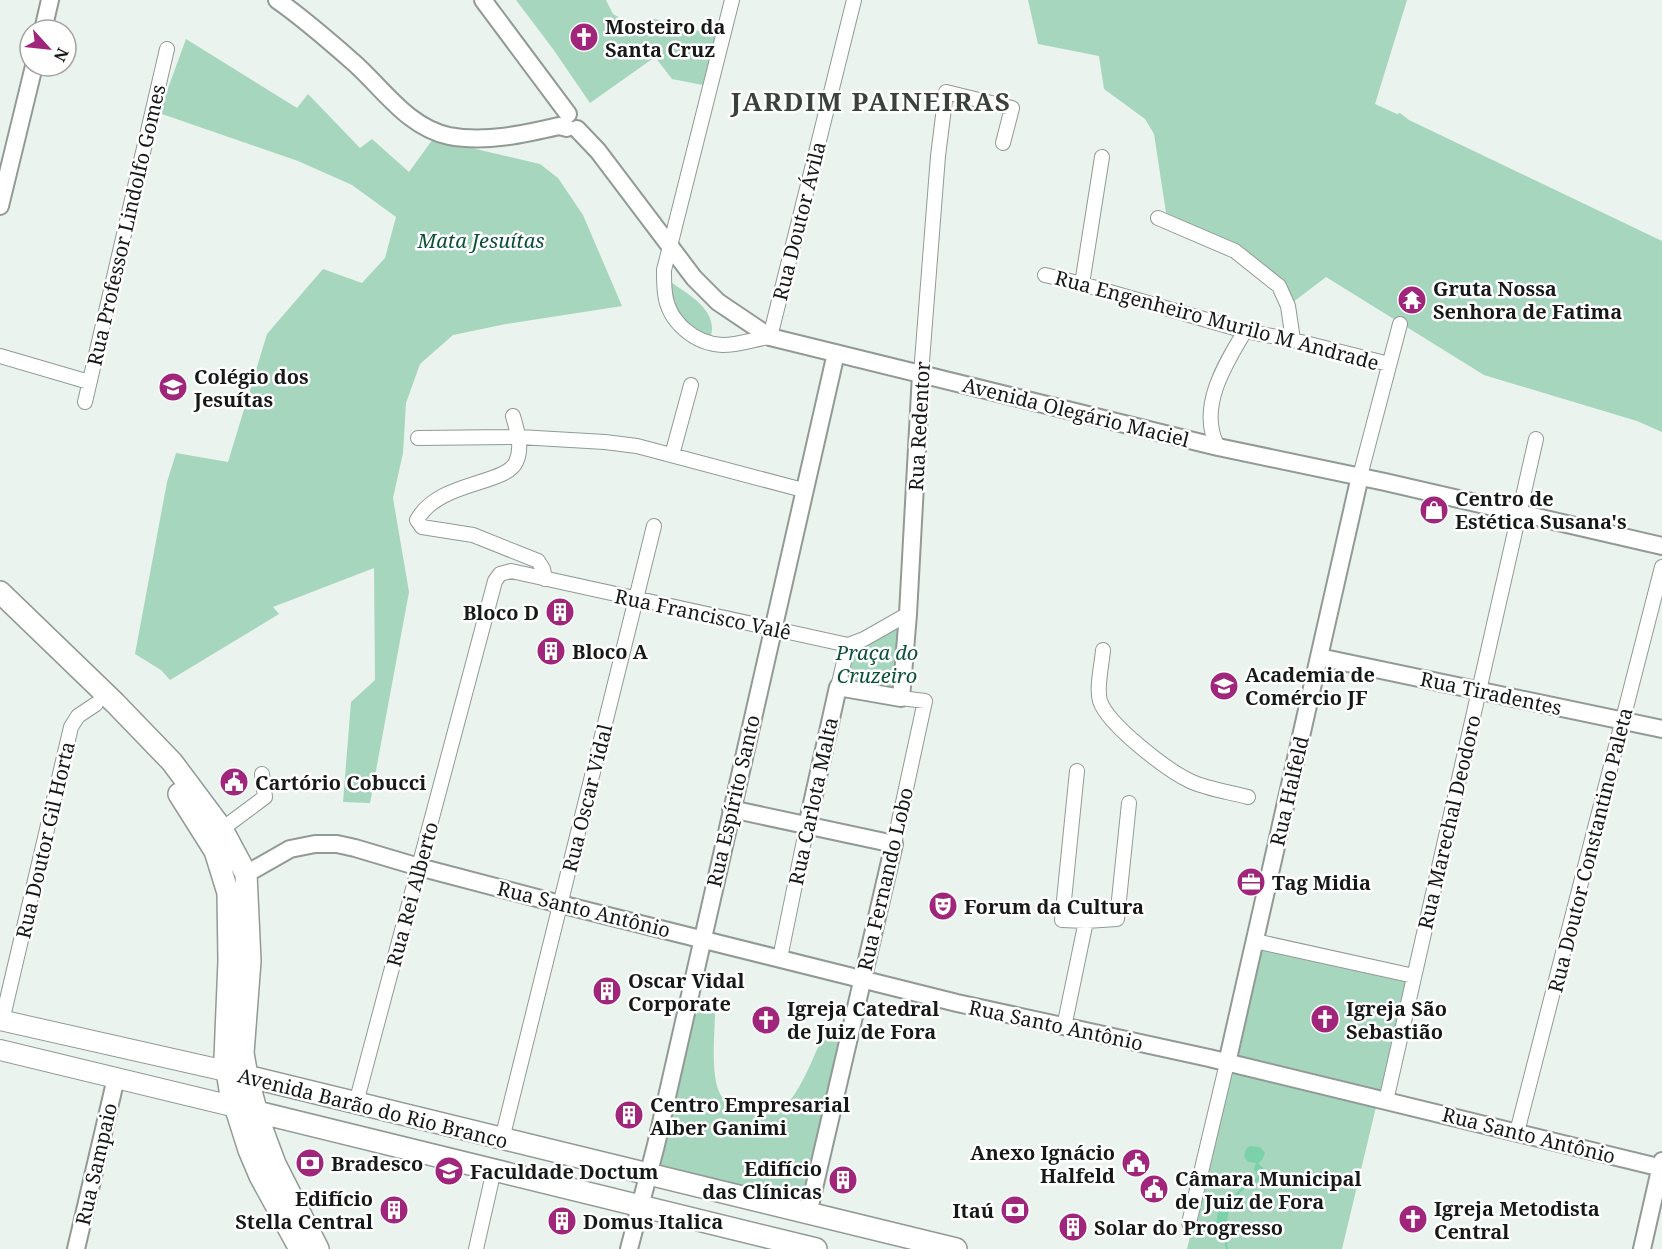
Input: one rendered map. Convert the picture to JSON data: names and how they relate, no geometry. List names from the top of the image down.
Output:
{
  "streets": {
    "main road": ["Avenida Barão do Rio Branco"],
    "street": [
      "Rua Doutor Ávila",
      "Rua Professor Lindolfo Gomes",
      "Rua Engenheiro Murilo M Andrade",
      "Avenida Olegário Maciel",
      "Rua Redentor",
      "Rua Francisco Valê",
      "Rua Tiradentes",
      "Rua Halfeld",
      "Rua Oscar Vidal",
      "Rua Espírito Santo",
      "Rua Carlota Malta",
      "Rua Marechal Deodoro",
      "Rua Doutor Gil Horta",
      "Rua Doutor Constantino Paleta",
      "Rua Fernando Lobo",
      "Rua Rei Alberto",
      "Rua Santo Antônio",
      "Rua Sampaio"
    ]
  },
  "crossings": [
    ["Rua Doutor Ávila", "Avenida Olegário Maciel"],
    ["Rua Engenheiro Murilo M Andrade", "Rua Halfeld"],
    ["Avenida Olegário Maciel", "Rua Redentor"],
    ["Avenida Olegário Maciel", "Rua Halfeld"],
    ["Avenida Olegário Maciel", "Rua Espírito Santo"],
    ["Avenida Olegário Maciel", "Rua Marechal Deodoro"],
    ["Rua Redentor", "Rua Fernando Lobo"],
    ["Rua Francisco Valê", "Rua Oscar Vidal"],
    ["Rua Francisco Valê", "Rua Espírito Santo"],
    ["Rua Francisco Valê", "Rua Carlota Malta"],
    ["Rua Francisco Valê", "Rua Rei Alberto"],
    ["Rua Tiradentes", "Rua Halfeld"],
    ["Rua Tiradentes", "Rua Marechal Deodoro"],
    ["Rua Tiradentes", "Rua Doutor Constantino Paleta"],
    ["Rua Halfeld", "Rua Santo Antônio"],
    ["Rua Oscar Vidal", "Rua Santo Antônio"],
    ["Rua Oscar Vidal", "Avenida Barão do Rio Branco"],
    ["Rua Espírito Santo", "Rua Santo Antônio"],
    ["Rua Espírito Santo", "Avenida Barão do Rio Branco"],
    ["Rua Carlota Malta", "Rua Fernando Lobo"],
    ["Rua Carlota Malta", "Rua Santo Antônio"],
    ["Rua Marechal Deodoro", "Rua Santo Antônio"],
    ["Rua Doutor Gil Horta", "Avenida Barão do Rio Branco"],
    ["Rua Doutor Constantino Paleta", "Rua Santo Antônio"],
    ["Rua Fernando Lobo", "Rua Santo Antônio"],
    ["Rua Fernando Lobo", "Avenida Barão do Rio Branco"],
    ["Rua Rei Alberto", "Rua Santo Antônio"],
    ["Rua Rei Alberto", "Avenida Barão do Rio Branco"],
    ["Avenida Barão do Rio Branco", "Rua Sampaio"]
  ],
  "districts": ["JARDIM PAINEIRAS"],
  "parks": ["Mata Jesuítas", "Praça do Cruzeiro"],
  "places": {
    "church": [
      "Mosteiro da Santa Cruz",
      "Igreja São Sebastião",
      "Igreja Catedral de Juiz de Fora",
      "Igreja Metodista Central"
    ],
    "temple": ["Gruta Nossa Senhora de Fatima"],
    "school or university": ["Colégio dos Jesuítas", "Academia de Comércio JF", "Faculdade Doctum"],
    "shop": ["Centro de Estética Susana's"],
    "building": [
      "Bloco D",
      "Bloco A",
      "Oscar Vidal Corporate",
      "Centro Empresarial Alber Ganimi",
      "Edifício das Clínicas",
      "Edifício Stella Central",
      "Domus Italica",
      "Solar do Progresso"
    ],
    "public building": ["Cartório Cobucci", "Anexo Ignácio Halfeld", "Câmara Municipal de Juiz de Fora"],
    "office": ["Tag Midia"],
    "theatre": ["Forum da Cultura"],
    "bank": ["Bradesco", "Itaú"]
  },
  "north": "bottom right"
}
